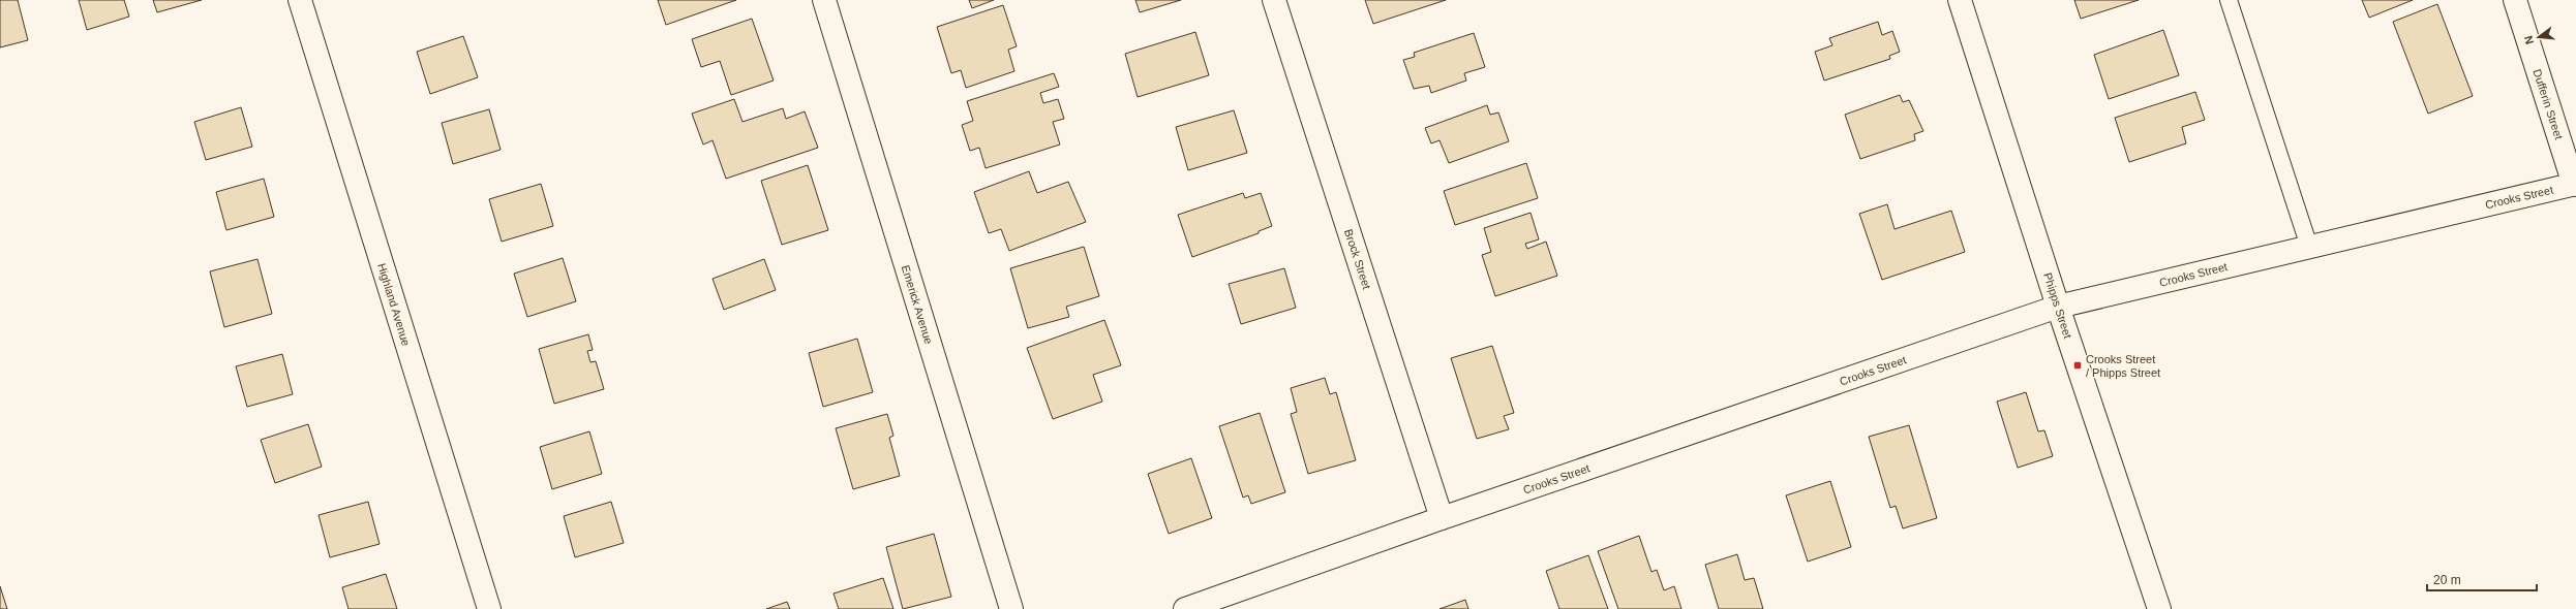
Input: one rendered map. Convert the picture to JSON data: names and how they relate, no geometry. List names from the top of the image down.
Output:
{
  "streets": {
    "street": [
      "Dufferin Street",
      "Crooks Street",
      "Brock Street",
      "Highland Avenue",
      "Emerick Avenue",
      "Phipps Street"
    ]
  },
  "crossings": [
    ["Dufferin Street", "Crooks Street"],
    ["Crooks Street", "Brock Street"],
    ["Crooks Street", "Phipps Street"]
  ],
  "places": {
    "transit": ["Crooks Street / Phipps Street"]
  },
  "scale_bar": "20 m",
  "north": "left"
}
